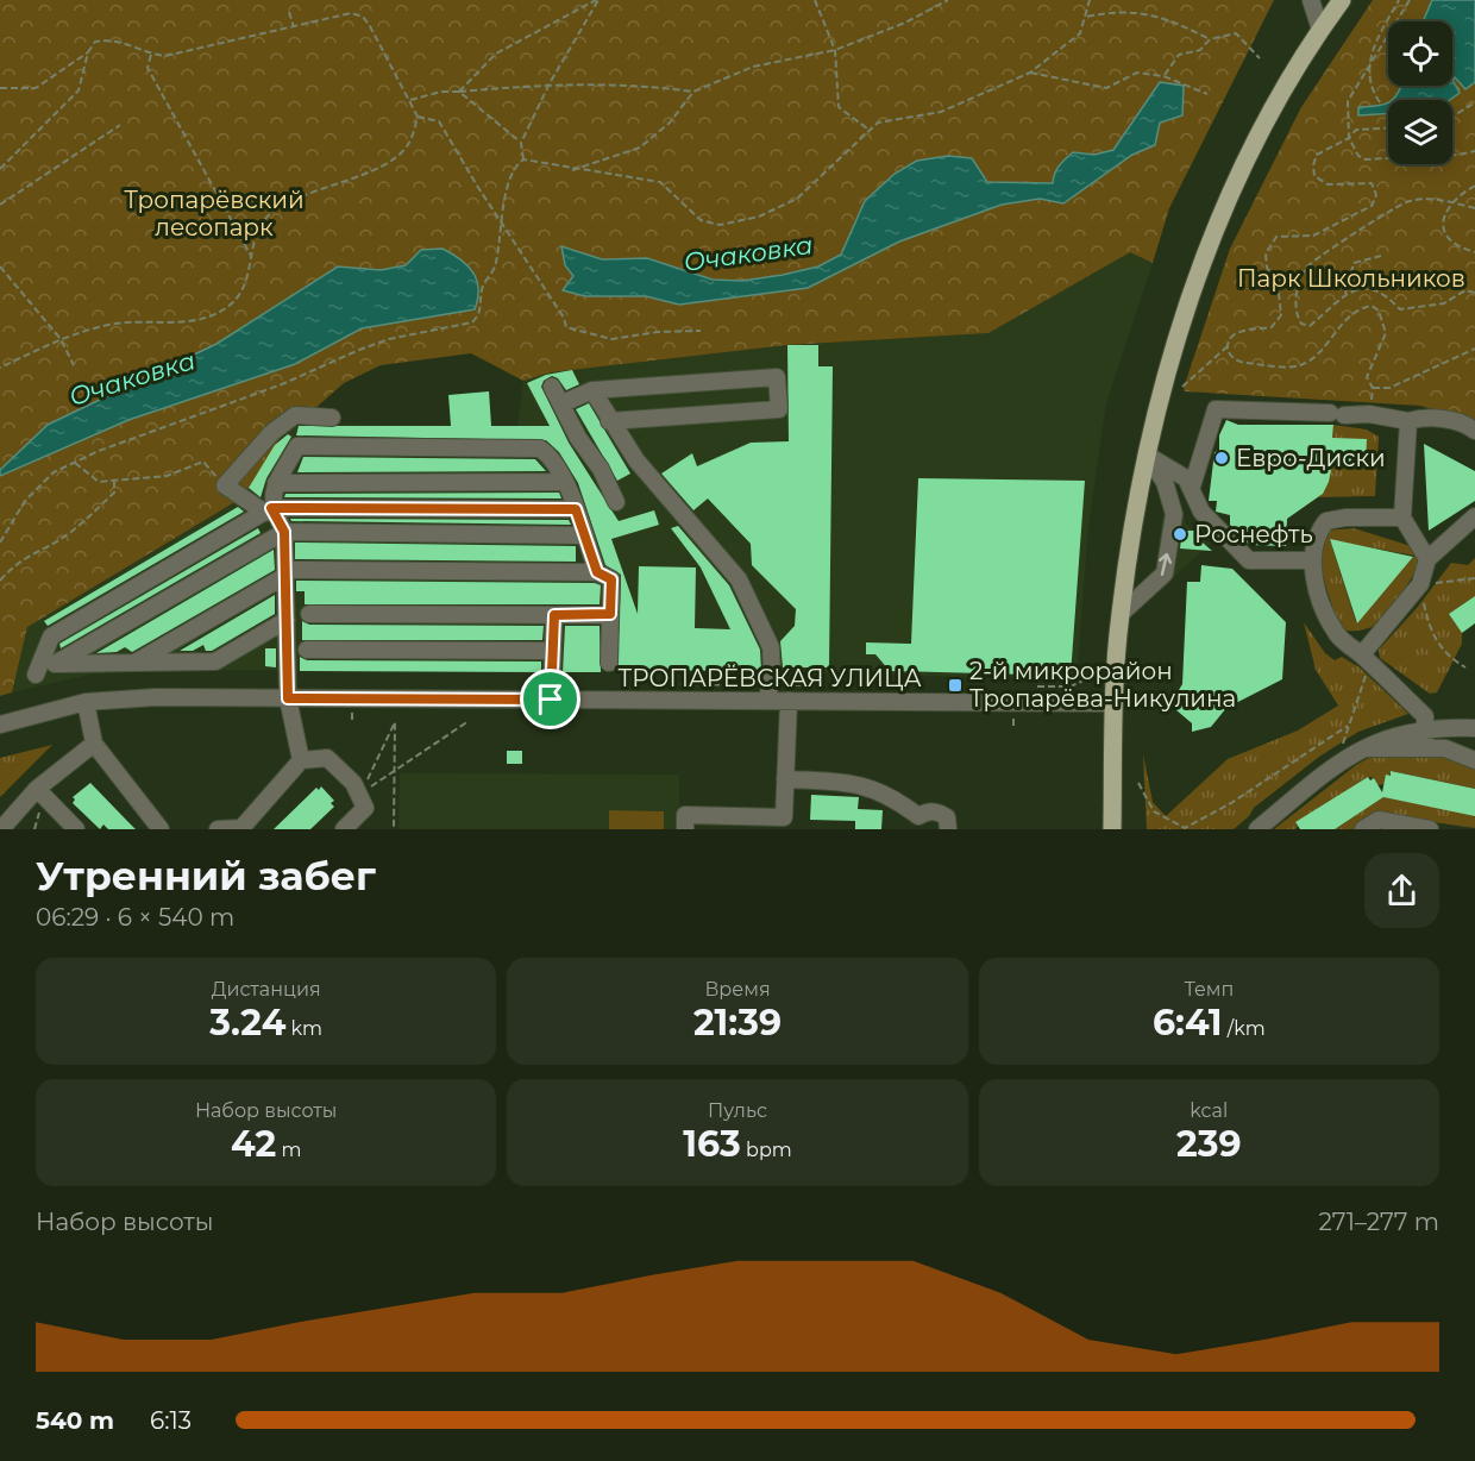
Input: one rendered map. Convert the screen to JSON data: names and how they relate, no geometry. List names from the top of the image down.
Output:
{
  "streets": {
    "street": ["ТРОПАРЁВСКАЯ УЛИЦА"]
  },
  "water": ["Очаковка"],
  "parks": ["Тропарёвский лесопарк", "Парк Школьников"],
  "places": {
    "other": ["Евро-Диски", "Роснефть"],
    "transit": ["2-й микрорайон Тропарёва-Никулина"]
  },
  "page": {
    "heading": ["Утренний забег", "06:29 · 6 × 540 m"],
    "stats": [
      ["Дистанция", "3.24 km"],
      ["Время", "21:39"],
      ["Темп", "6:41 /km"],
      ["Набор высоты", "42 m"],
      ["Пульс", "163 bpm"],
      ["kcal", "239"]
    ],
    "chart": ["Набор высоты", "271–277 m"],
    "list": [
      {
        "name": "540 m",
        "note": "6:13"
      }
    ]
  }
}
